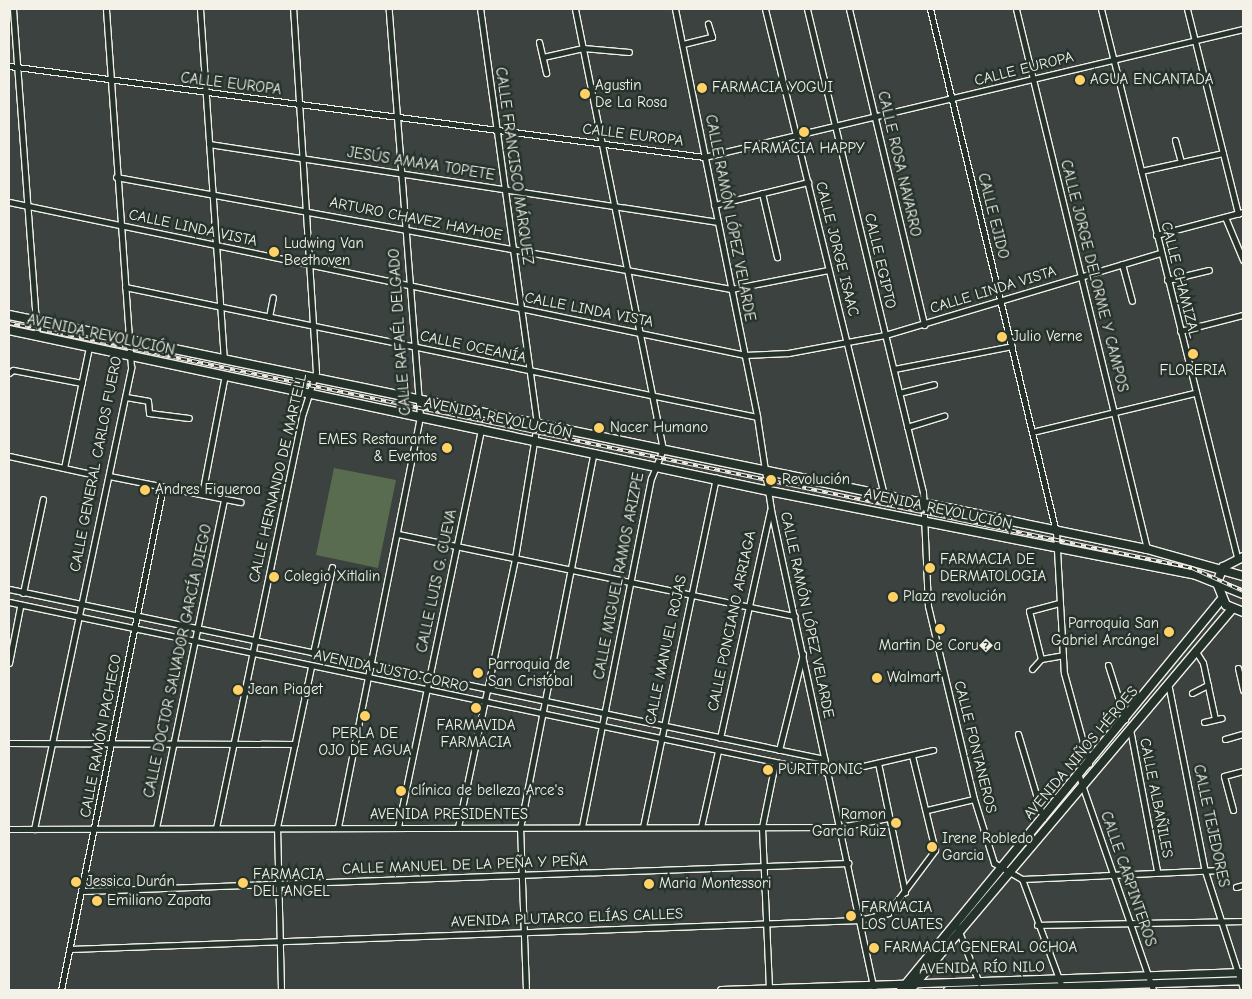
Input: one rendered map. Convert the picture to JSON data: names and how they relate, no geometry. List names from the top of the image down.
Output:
{
  "streets": {
    "main road": ["AVENIDA REVOLUCIÓN", "AVENIDA NIÑOS HÉROES", "AVENIDA RÍO NILO"],
    "street": [
      "CALLE EUROPA",
      "JESÚS AMAYA TOPETE",
      "CALLE ROSA NAVARRO",
      "CALLE FRANCISCO MÁRQUEZ",
      "CALLE EJIDO",
      "CALLE RAMÓN LÓPEZ VELARDE",
      "ARTURO CHAVEZ HAYHOE",
      "CALLE LINDA VISTA",
      "CALLE JORGE ISAAC",
      "CALLE EGIPTO",
      "CALLE JORGE DELORME Y CAMPOS",
      "CALLE CHAMIZAL",
      "CALLE RAFAÉL DELGADO",
      "CALLE OCEANÍA",
      "CALLE GENERAL CARLOS FUERO",
      "CALLE HERNANDO DE MARTELL",
      "CALLE MIGUEL RAMOS ARIZPE",
      "CALLE LUIS G. CUEVA",
      "CALLE PONCIANO ARRIAGA",
      "CALLE MANUEL ROJAS",
      "CALLE DOCTOR SALVADOR GARCÍA DIEGO",
      "AVENIDA JUSTO CORRO",
      "CALLE RAMÓN PACHECO",
      "CALLE FONTANEROS",
      "CALLE ALBAÑILES",
      "AVENIDA PRESIDENTES",
      "CALLE TEJEDORES",
      "CALLE MANUEL DE LA PEÑA Y PEÑA",
      "CALLE CARPINTEROS",
      "AVENIDA PLUTARCO ELÍAS CALLES"
    ]
  },
  "crossings": [
    ["CALLE EUROPA", "CALLE ROSA NAVARRO"],
    ["CALLE EUROPA", "CALLE FRANCISCO MÁRQUEZ"],
    ["CALLE EUROPA", "CALLE EJIDO"],
    ["CALLE EUROPA", "CALLE RAMÓN LÓPEZ VELARDE"],
    ["CALLE EUROPA", "CALLE JORGE ISAAC"],
    ["CALLE EUROPA", "CALLE EGIPTO"],
    ["CALLE EUROPA", "CALLE JORGE DELORME Y CAMPOS"],
    ["CALLE EUROPA", "CALLE CHAMIZAL"],
    ["CALLE EUROPA", "CALLE RAFAÉL DELGADO"],
    ["CALLE EUROPA", "CALLE GENERAL CARLOS FUERO"],
    ["CALLE EUROPA", "CALLE HERNANDO DE MARTELL"],
    ["JESÚS AMAYA TOPETE", "CALLE FRANCISCO MÁRQUEZ"],
    ["JESÚS AMAYA TOPETE", "CALLE RAMÓN LÓPEZ VELARDE"],
    ["JESÚS AMAYA TOPETE", "CALLE RAFAÉL DELGADO"],
    ["JESÚS AMAYA TOPETE", "CALLE HERNANDO DE MARTELL"],
    ["CALLE ROSA NAVARRO", "CALLE LINDA VISTA"],
    ["CALLE FRANCISCO MÁRQUEZ", "ARTURO CHAVEZ HAYHOE"],
    ["CALLE FRANCISCO MÁRQUEZ", "CALLE LINDA VISTA"],
    ["CALLE FRANCISCO MÁRQUEZ", "AVENIDA REVOLUCIÓN"],
    ["CALLE FRANCISCO MÁRQUEZ", "CALLE OCEANÍA"],
    ["CALLE FRANCISCO MÁRQUEZ", "AVENIDA JUSTO CORRO"],
    ["CALLE FRANCISCO MÁRQUEZ", "AVENIDA PRESIDENTES"],
    ["CALLE EJIDO", "CALLE LINDA VISTA"],
    ["CALLE EJIDO", "AVENIDA REVOLUCIÓN"],
    ["CALLE RAMÓN LÓPEZ VELARDE", "ARTURO CHAVEZ HAYHOE"],
    ["CALLE RAMÓN LÓPEZ VELARDE", "CALLE LINDA VISTA"],
    ["CALLE RAMÓN LÓPEZ VELARDE", "AVENIDA REVOLUCIÓN"],
    ["CALLE RAMÓN LÓPEZ VELARDE", "CALLE OCEANÍA"],
    ["CALLE RAMÓN LÓPEZ VELARDE", "CALLE PONCIANO ARRIAGA"],
    ["CALLE RAMÓN LÓPEZ VELARDE", "AVENIDA JUSTO CORRO"],
    ["CALLE RAMÓN LÓPEZ VELARDE", "AVENIDA PRESIDENTES"],
    ["CALLE RAMÓN LÓPEZ VELARDE", "CALLE MANUEL DE LA PEÑA Y PEÑA"],
    ["CALLE RAMÓN LÓPEZ VELARDE", "AVENIDA PLUTARCO ELÍAS CALLES"],
    ["CALLE RAMÓN LÓPEZ VELARDE", "AVENIDA RÍO NILO"],
    ["ARTURO CHAVEZ HAYHOE", "CALLE JORGE ISAAC"],
    ["ARTURO CHAVEZ HAYHOE", "CALLE RAFAÉL DELGADO"],
    ["ARTURO CHAVEZ HAYHOE", "CALLE GENERAL CARLOS FUERO"],
    ["ARTURO CHAVEZ HAYHOE", "CALLE HERNANDO DE MARTELL"],
    ["CALLE LINDA VISTA", "CALLE JORGE ISAAC"],
    ["CALLE LINDA VISTA", "CALLE EGIPTO"],
    ["CALLE LINDA VISTA", "CALLE JORGE DELORME Y CAMPOS"],
    ["CALLE LINDA VISTA", "CALLE CHAMIZAL"],
    ["CALLE LINDA VISTA", "CALLE RAFAÉL DELGADO"],
    ["CALLE LINDA VISTA", "CALLE GENERAL CARLOS FUERO"],
    ["CALLE LINDA VISTA", "CALLE HERNANDO DE MARTELL"],
    ["CALLE JORGE ISAAC", "AVENIDA REVOLUCIÓN"],
    ["CALLE EGIPTO", "AVENIDA REVOLUCIÓN"],
    ["CALLE EGIPTO", "CALLE FONTANEROS"],
    ["CALLE JORGE DELORME Y CAMPOS", "AVENIDA REVOLUCIÓN"],
    ["CALLE RAFAÉL DELGADO", "AVENIDA REVOLUCIÓN"],
    ["CALLE RAFAÉL DELGADO", "CALLE OCEANÍA"],
    ["CALLE RAFAÉL DELGADO", "AVENIDA JUSTO CORRO"],
    ["CALLE RAFAÉL DELGADO", "AVENIDA PRESIDENTES"],
    ["AVENIDA REVOLUCIÓN", "CALLE GENERAL CARLOS FUERO"],
    ["AVENIDA REVOLUCIÓN", "CALLE HERNANDO DE MARTELL"],
    ["AVENIDA REVOLUCIÓN", "CALLE MIGUEL RAMOS ARIZPE"],
    ["AVENIDA REVOLUCIÓN", "CALLE LUIS G. CUEVA"],
    ["AVENIDA REVOLUCIÓN", "CALLE MANUEL ROJAS"],
    ["AVENIDA REVOLUCIÓN", "CALLE FONTANEROS"],
    ["CALLE OCEANÍA", "CALLE GENERAL CARLOS FUERO"],
    ["CALLE OCEANÍA", "CALLE HERNANDO DE MARTELL"],
    ["CALLE GENERAL CARLOS FUERO", "AVENIDA JUSTO CORRO"],
    ["CALLE GENERAL CARLOS FUERO", "AVENIDA PRESIDENTES"],
    ["CALLE HERNANDO DE MARTELL", "AVENIDA JUSTO CORRO"],
    ["CALLE HERNANDO DE MARTELL", "AVENIDA PRESIDENTES"],
    ["CALLE MIGUEL RAMOS ARIZPE", "AVENIDA JUSTO CORRO"],
    ["CALLE MIGUEL RAMOS ARIZPE", "AVENIDA PRESIDENTES"],
    ["CALLE LUIS G. CUEVA", "AVENIDA JUSTO CORRO"],
    ["CALLE LUIS G. CUEVA", "AVENIDA PRESIDENTES"],
    ["CALLE PONCIANO ARRIAGA", "AVENIDA JUSTO CORRO"],
    ["CALLE MANUEL ROJAS", "AVENIDA JUSTO CORRO"],
    ["CALLE MANUEL ROJAS", "AVENIDA PRESIDENTES"],
    ["CALLE DOCTOR SALVADOR GARCÍA DIEGO", "AVENIDA JUSTO CORRO"],
    ["CALLE DOCTOR SALVADOR GARCÍA DIEGO", "AVENIDA PRESIDENTES"],
    ["AVENIDA JUSTO CORRO", "CALLE RAMÓN PACHECO"],
    ["CALLE RAMÓN PACHECO", "AVENIDA PRESIDENTES"],
    ["CALLE RAMÓN PACHECO", "CALLE MANUEL DE LA PEÑA Y PEÑA"],
    ["CALLE RAMÓN PACHECO", "AVENIDA PLUTARCO ELÍAS CALLES"],
    ["CALLE FONTANEROS", "AVENIDA NIÑOS HÉROES"],
    ["AVENIDA NIÑOS HÉROES", "CALLE ALBAÑILES"],
    ["AVENIDA NIÑOS HÉROES", "CALLE TEJEDORES"],
    ["AVENIDA NIÑOS HÉROES", "CALLE CARPINTEROS"],
    ["AVENIDA NIÑOS HÉROES", "AVENIDA RÍO NILO"],
    ["CALLE TEJEDORES", "AVENIDA RÍO NILO"],
    ["CALLE CARPINTEROS", "AVENIDA RÍO NILO"]
  ],
  "places": [
    "AGUA ENCANTADA",
    "FARMACIA YOGUI",
    "Agustin De La Rosa",
    "FARMACIA HAPPY",
    "Ludwing Van Beethoven",
    "Julio Verne",
    "FLORERIA",
    "Nacer Humano",
    "EMES Restaurante & Eventos",
    "Revolución",
    "Andres Figueroa",
    "FARMACIA DE DERMATOLOGIA",
    "Colegio Xitlalin",
    "Plaza revolución",
    "Martin De Coru�a",
    "Parroquia San Gabriel Arcángel",
    "Parroquia de San Cristóbal",
    "Walmart",
    "Jean Piaget",
    "FARMAVIDA FARMACIA",
    "PERLA DE OJO DE AGUA",
    "PURITRONIC",
    "clínica de belleza Arce's",
    "Ramon Garcia Ruiz",
    "Irene Robledo Garcia",
    "Jessica Durán",
    "FARMACIA DEL ANGEL",
    "Maria Montessori",
    "Emiliano Zapata",
    "FARMACIA LOS CUATES",
    "FARMACIA GENERAL OCHOA"
  ]
}
